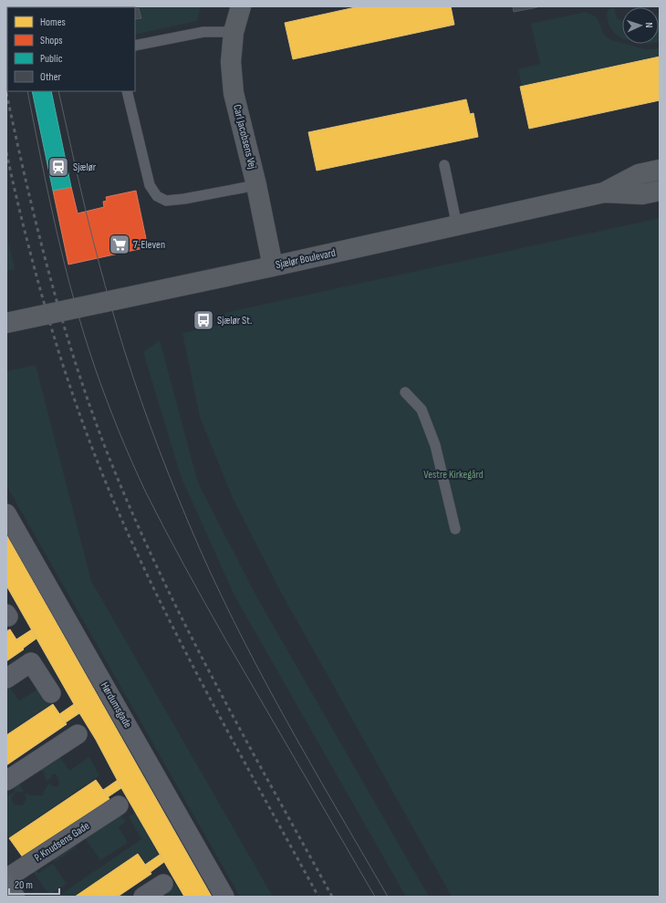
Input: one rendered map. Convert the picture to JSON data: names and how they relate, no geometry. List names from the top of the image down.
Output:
{
  "streets": {
    "street": [
      "Carl Jacobsens Vej",
      "Sjælør Boulevard",
      "Hørdumsgade",
      "P. Knudsens Gade"
    ]
  },
  "crossings": [
    ["Carl Jacobsens Vej", "Sjælør Boulevard"]
  ],
  "parks": ["Vestre Kirkegård"],
  "places": {
    "station": ["Sjælør"],
    "supermarket": ["7-Eleven"],
    "bus stop": ["Sjælør St."]
  },
  "legend": [
    "Homes",
    "Shops",
    "Public",
    "Other"
  ],
  "scale_bar": "20 m",
  "north": "right"
}
